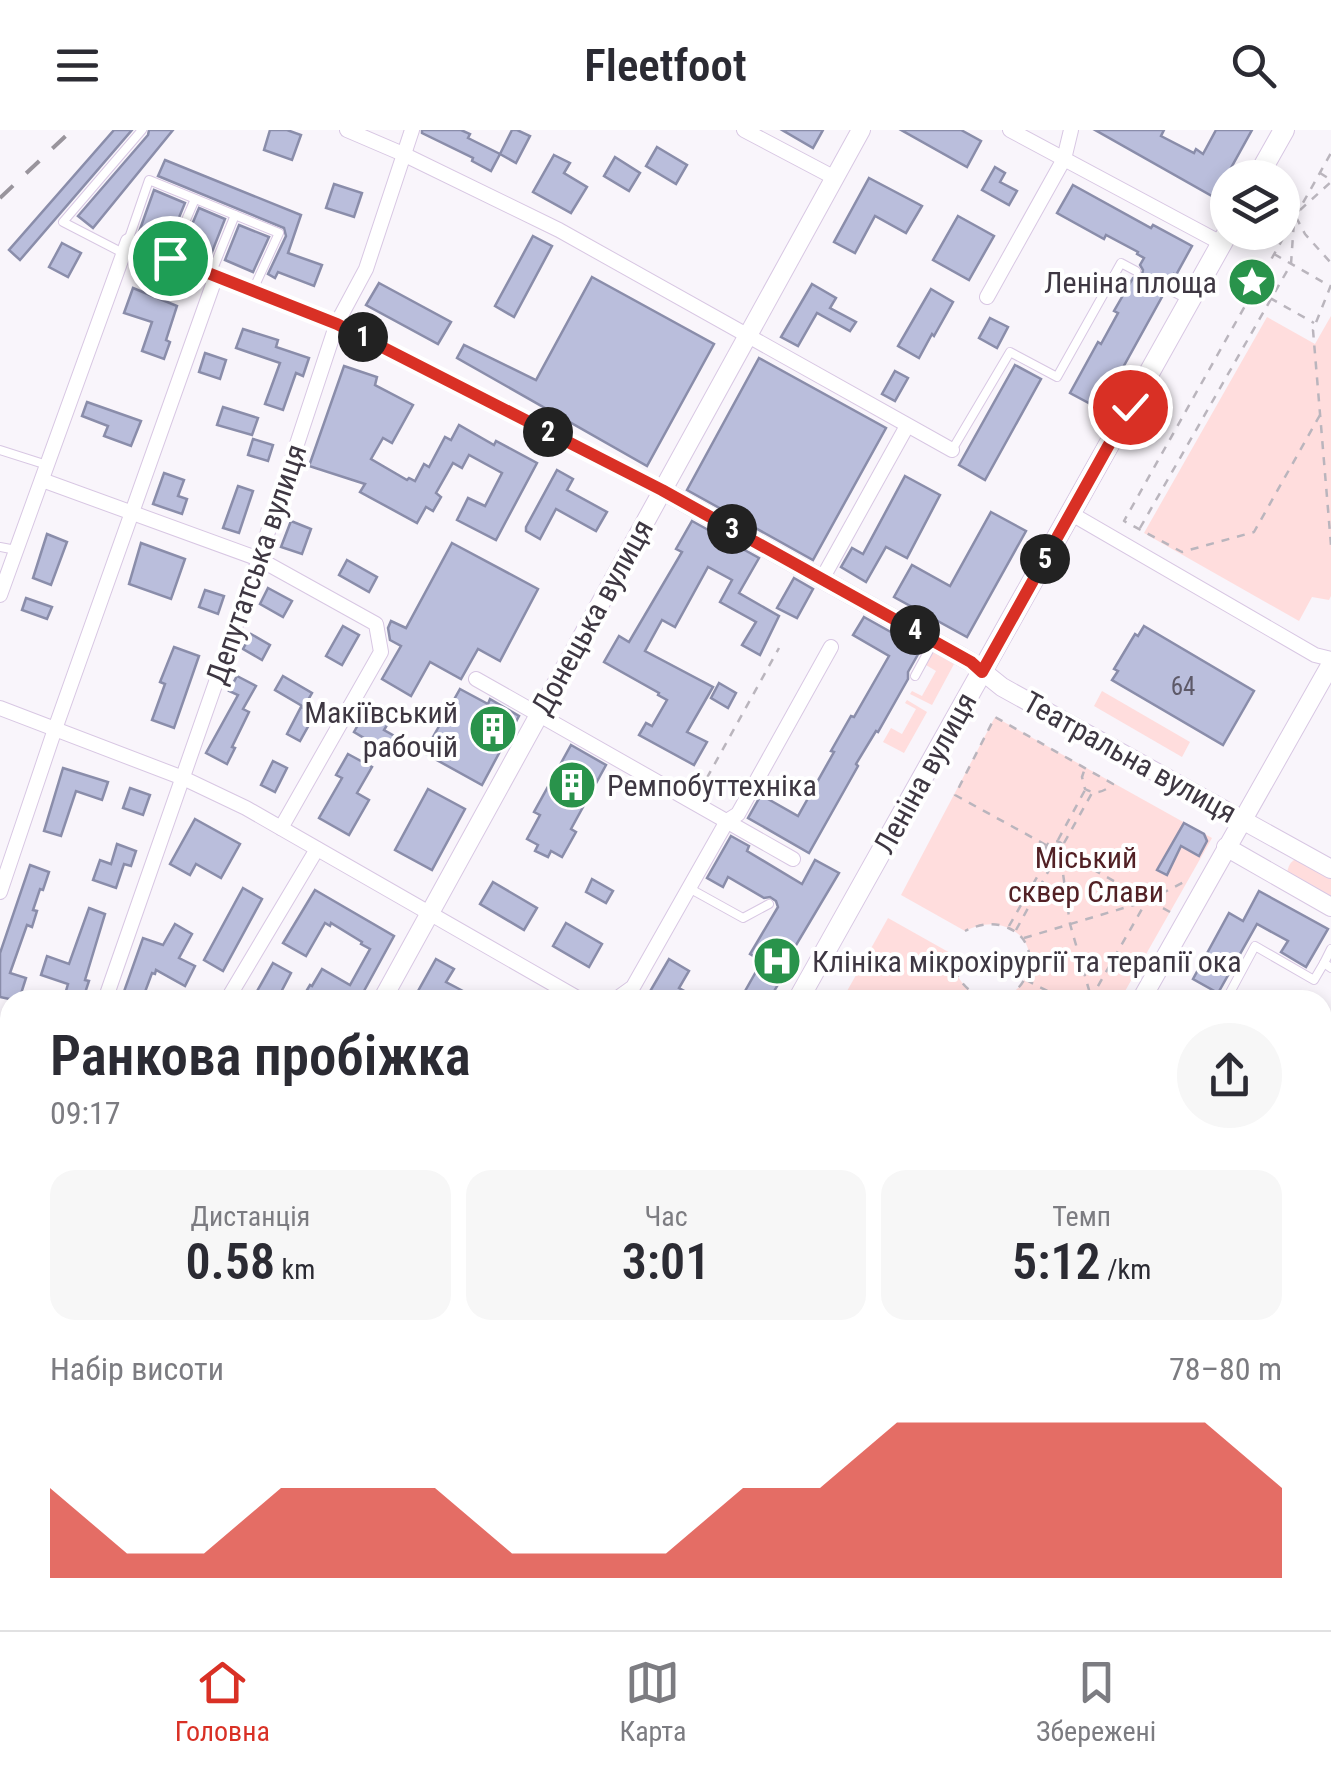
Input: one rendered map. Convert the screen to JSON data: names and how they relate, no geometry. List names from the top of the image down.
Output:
{
  "streets": {
    "main road": ["Леніна вулиця"],
    "street": ["Депутатська вулиця", "Донецька вулиця", "Театральна вулиця"]
  },
  "crossings": [
    ["Депутатська вулиця", "Театральна вулиця"],
    ["Донецька вулиця", "Театральна вулиця"],
    ["Театральна вулиця", "Леніна вулиця"]
  ],
  "parks": ["Міський сквер Слави"],
  "places": {
    "place": ["Леніна площа"],
    "building": ["Макіївський рабочій", "Ремпобуттехніка"],
    "hospital": ["Клініка мікрохірургії та терапії ока"]
  },
  "house_numbers": ["64"],
  "page": {
    "header": "Fleetfoot",
    "pins": [
      "1",
      "2",
      "3",
      "5",
      "4"
    ],
    "heading": ["Ранкова пробіжка", "09:17"],
    "stats": [
      ["Дистанція", "0.58 km"],
      ["Час", "3:01"],
      ["Темп", "5:12 /km"]
    ],
    "chart": ["Набір висоти", "78–80 m"],
    "tabs": ["Головна", "Карта", "Збережені"]
  }
}
